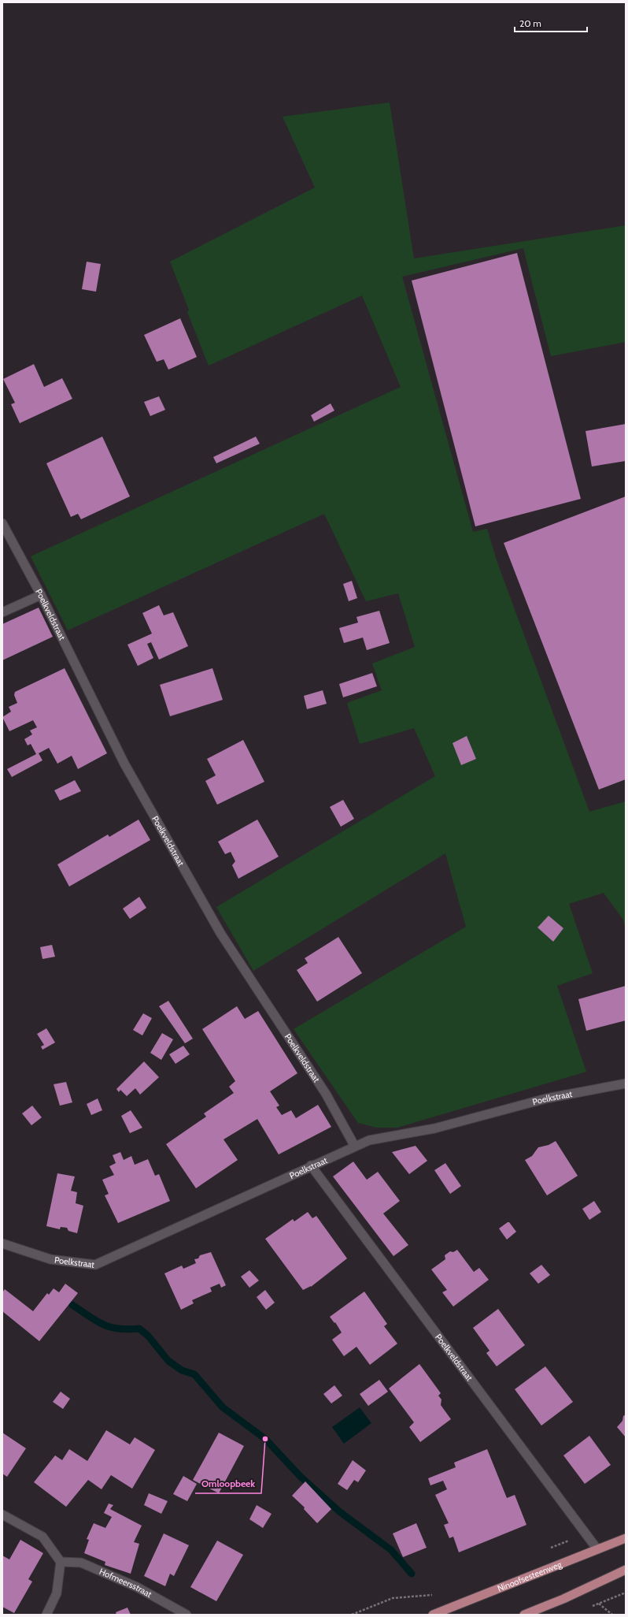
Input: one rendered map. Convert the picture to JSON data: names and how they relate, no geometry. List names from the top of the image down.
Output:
{
  "streets": {
    "main road": ["Ninoofsesteenweg"],
    "street": ["Poelkveldstraat", "Poelkstraat", "Hofmeersstraat"]
  },
  "crossings": [
    ["Poelkveldstraat", "Poelkstraat"],
    ["Poelkveldstraat", "Ninoofsesteenweg"]
  ],
  "places": ["Omloopbeek"],
  "scale_bar": "20 m"
}
